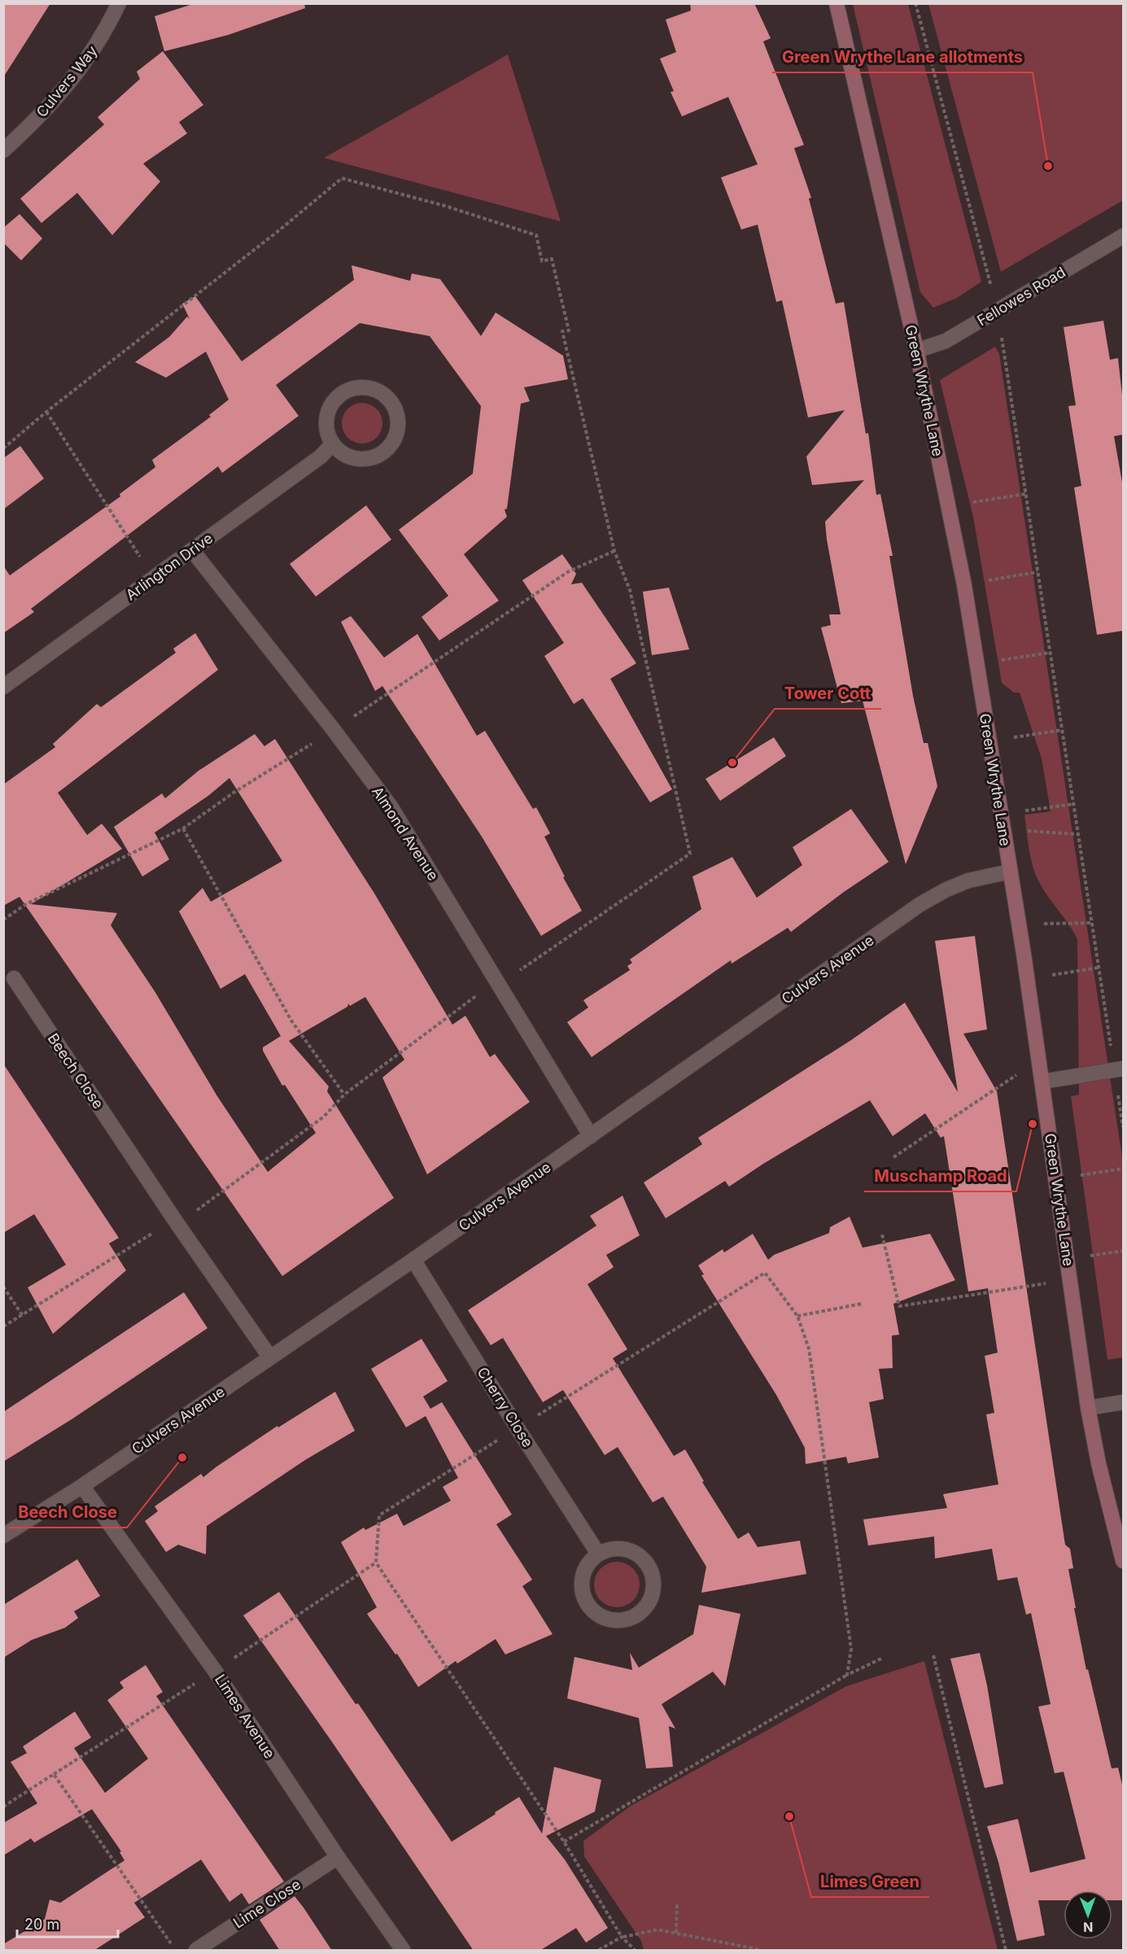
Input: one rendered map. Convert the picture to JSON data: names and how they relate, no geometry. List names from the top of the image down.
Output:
{
  "streets": {
    "street": [
      "Culvers Way",
      "Fellowes Road",
      "Green Wrythe Lane",
      "Arlington Drive",
      "Almond Avenue",
      "Culvers Avenue",
      "Beech Close",
      "Cherry Close",
      "Limes Avenue",
      "Lime Close"
    ]
  },
  "crossings": [
    ["Fellowes Road", "Green Wrythe Lane"],
    ["Green Wrythe Lane", "Culvers Avenue"],
    ["Arlington Drive", "Almond Avenue"],
    ["Almond Avenue", "Culvers Avenue"],
    ["Culvers Avenue", "Beech Close"],
    ["Culvers Avenue", "Cherry Close"],
    ["Culvers Avenue", "Limes Avenue"],
    ["Limes Avenue", "Lime Close"]
  ],
  "places": [
    "Green Wrythe Lane allotments",
    "Tower Cott",
    "Muschamp Road",
    "Beech Close",
    "Limes Green"
  ],
  "scale_bar": "20 m",
  "north": "bottom"
}
